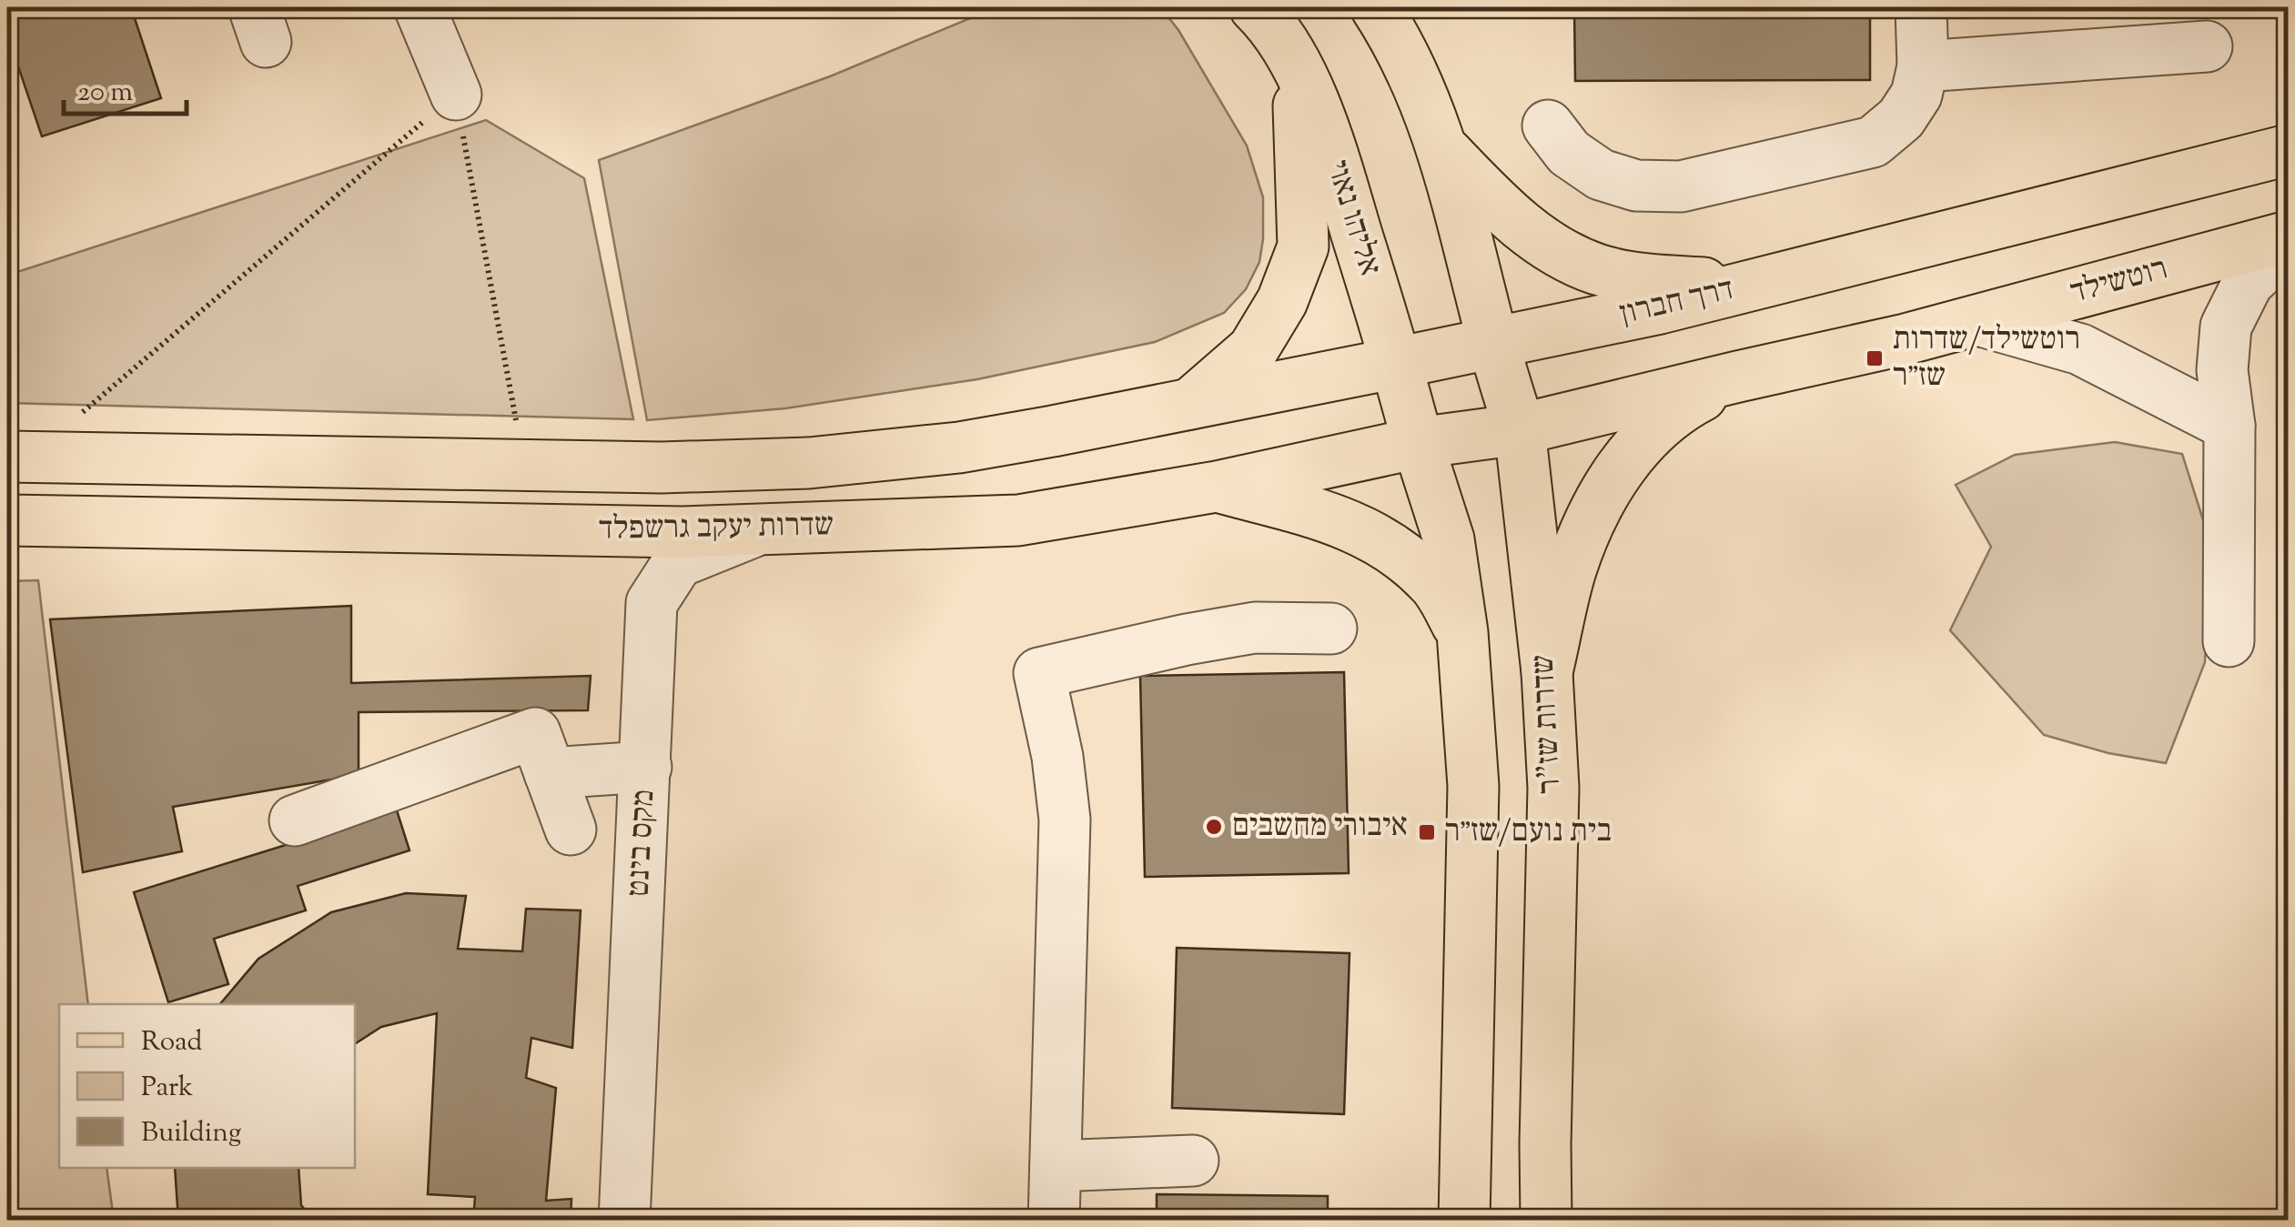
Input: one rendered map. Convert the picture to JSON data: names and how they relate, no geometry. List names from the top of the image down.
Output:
{
  "streets": {
    "main road": [
      "אליהו נאוי",
      "רוטשילד",
      "דרך חברון",
      "שדרות יעקב גרשפלד",
      "שדרות שז\"ר"
    ],
    "street": ["מקס בינט"]
  },
  "crossings": [
    ["אליהו נאוי", "דרך חברון"],
    ["אליהו נאוי", "שדרות יעקב גרשפלד"],
    ["דרך חברון", "שדרות יעקב גרשפלד"],
    ["דרך חברון", "שדרות שז\"ר"],
    ["שדרות יעקב גרשפלד", "מקס בינט"]
  ],
  "places": {
    "transit": ["רוטשילד/שדרות שז״ר", "בית נועם/שז״ר"],
    "other": ["איבורי מחשבים"]
  },
  "legend": ["Road", "Park", "Building"],
  "scale_bar": "20 m"
}
